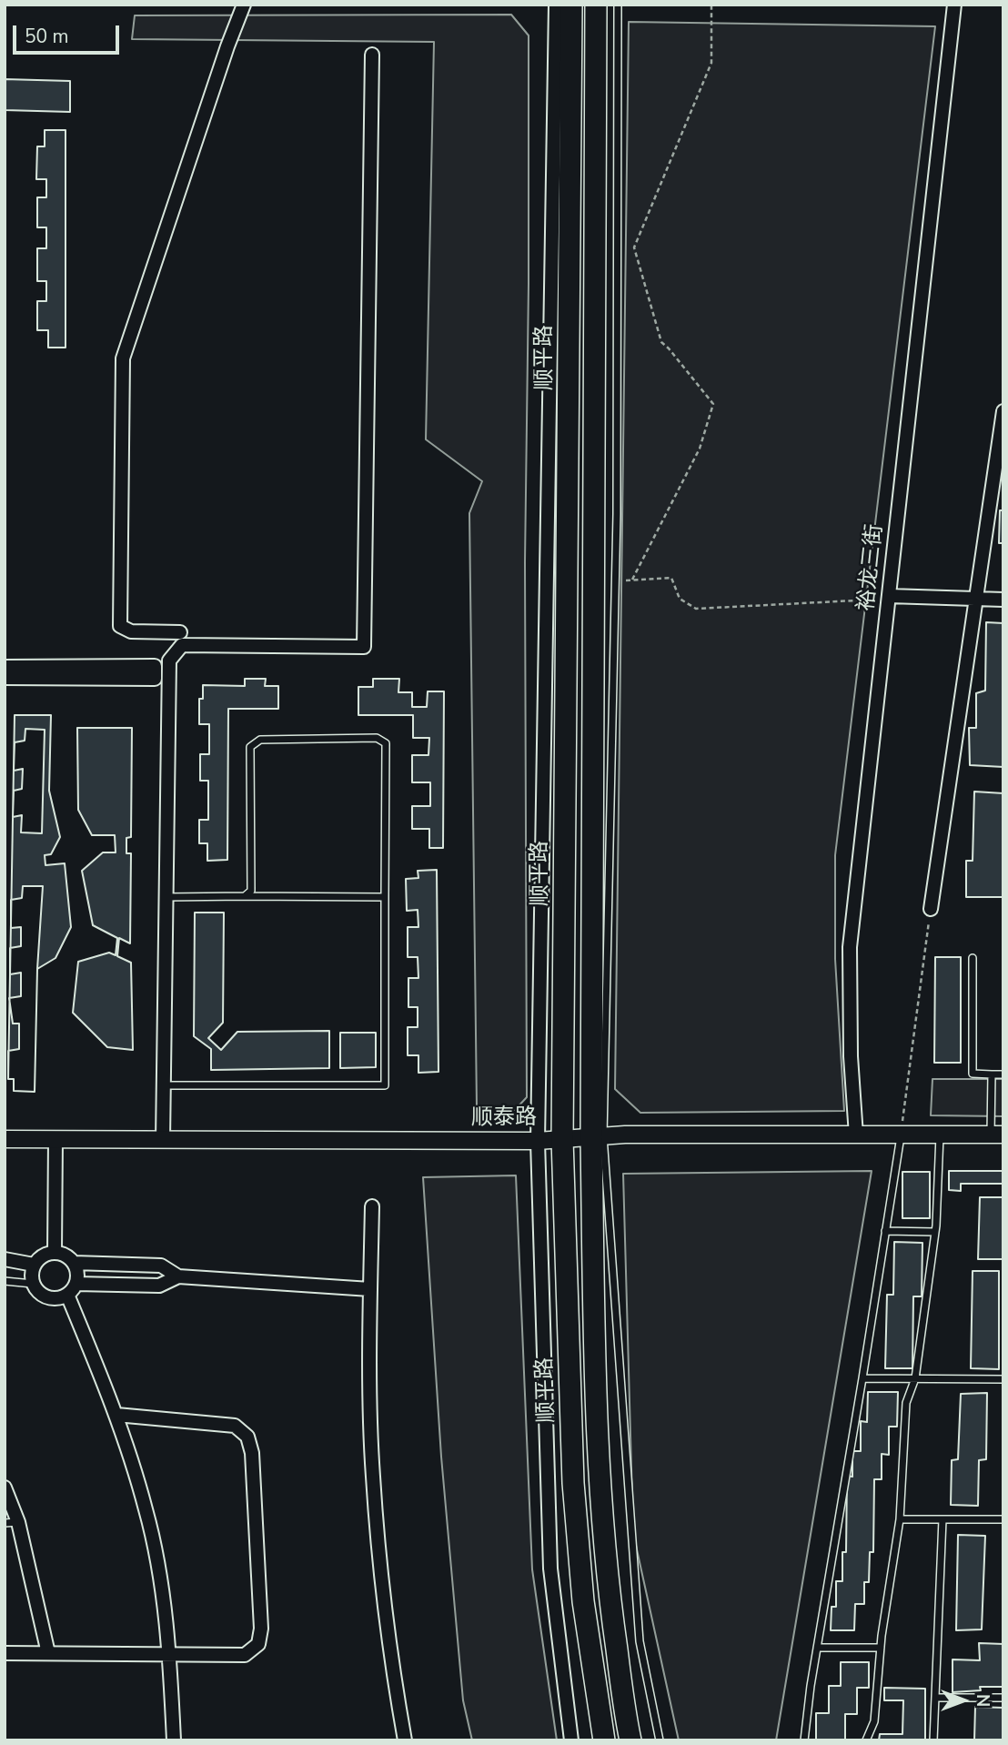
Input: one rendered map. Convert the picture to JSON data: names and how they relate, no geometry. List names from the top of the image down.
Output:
{
  "streets": {
    "main road": ["顺平路"],
    "street": ["裕龙三街", "顺泰路"]
  },
  "crossings": [
    ["顺平路", "顺泰路"],
    ["裕龙三街", "顺泰路"]
  ],
  "scale_bar": "50 m",
  "north": "right"
}
